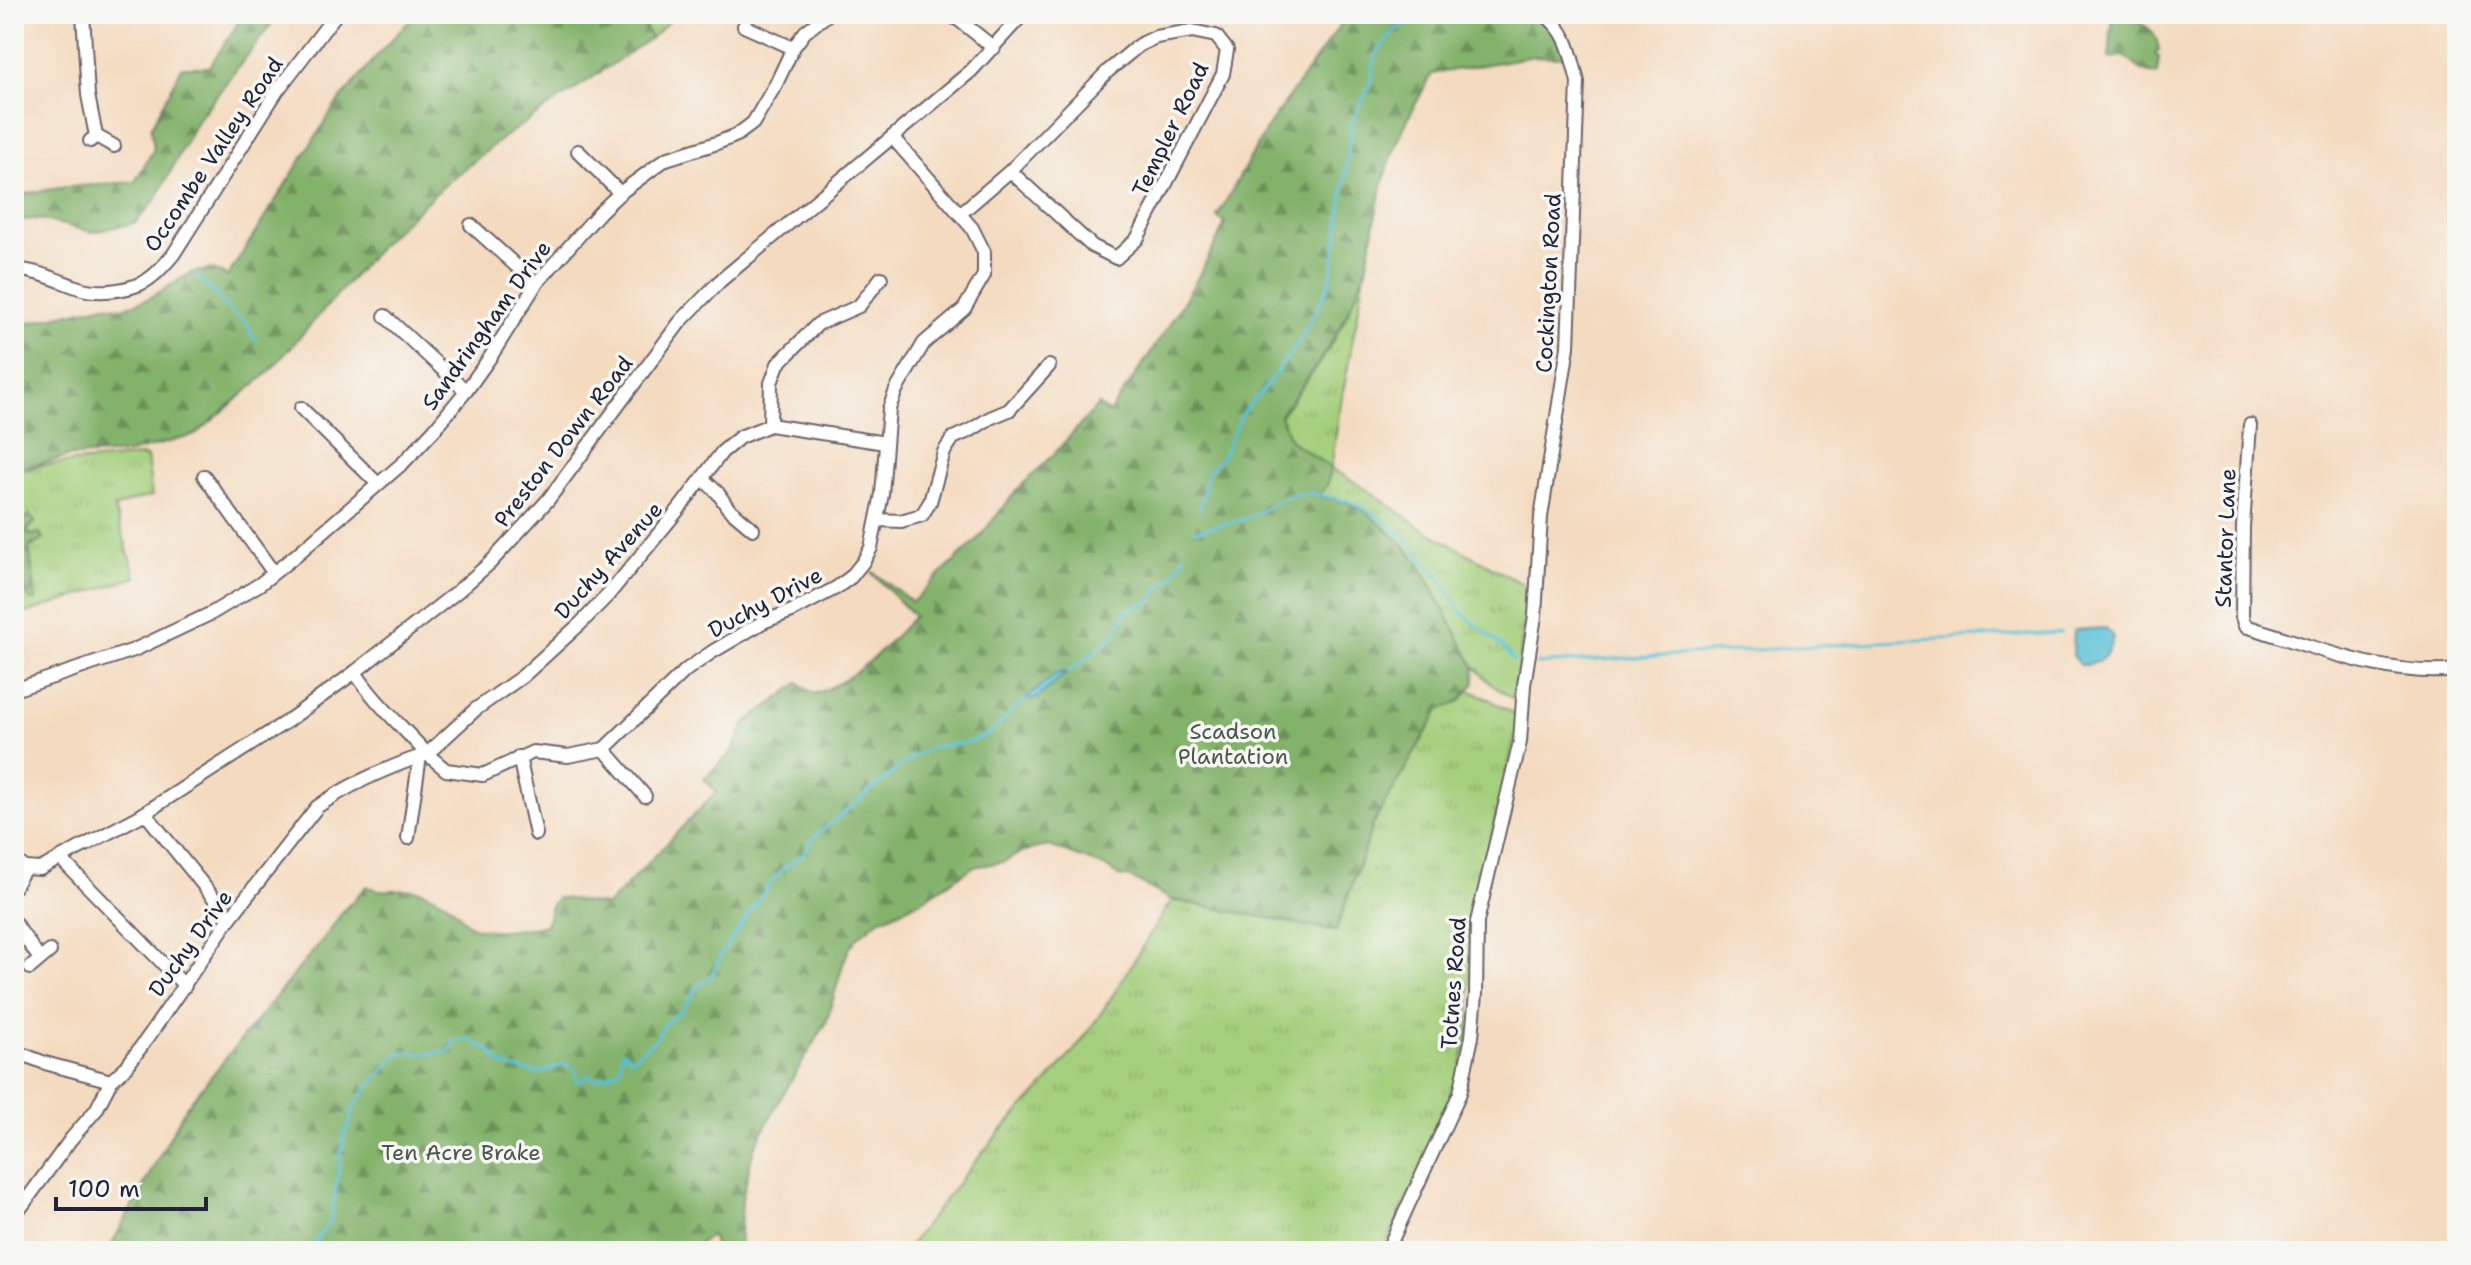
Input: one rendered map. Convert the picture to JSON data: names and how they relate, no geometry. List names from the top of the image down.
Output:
{
  "streets": {
    "street": [
      "Templer Road",
      "Occombe Valley Road",
      "Cockington Road",
      "Sandringham Drive",
      "Preston Down Road",
      "Stantor Lane",
      "Duchy Avenue",
      "Duchy Drive",
      "Totnes Road"
    ]
  },
  "crossings": [
    ["Templer Road", "Duchy Drive"],
    ["Cockington Road", "Totnes Road"],
    ["Preston Down Road", "Duchy Drive"],
    ["Duchy Avenue", "Duchy Drive"]
  ],
  "parks": ["Scadson Plantation", "Ten Acre Brake"],
  "scale_bar": "100 m"
}
